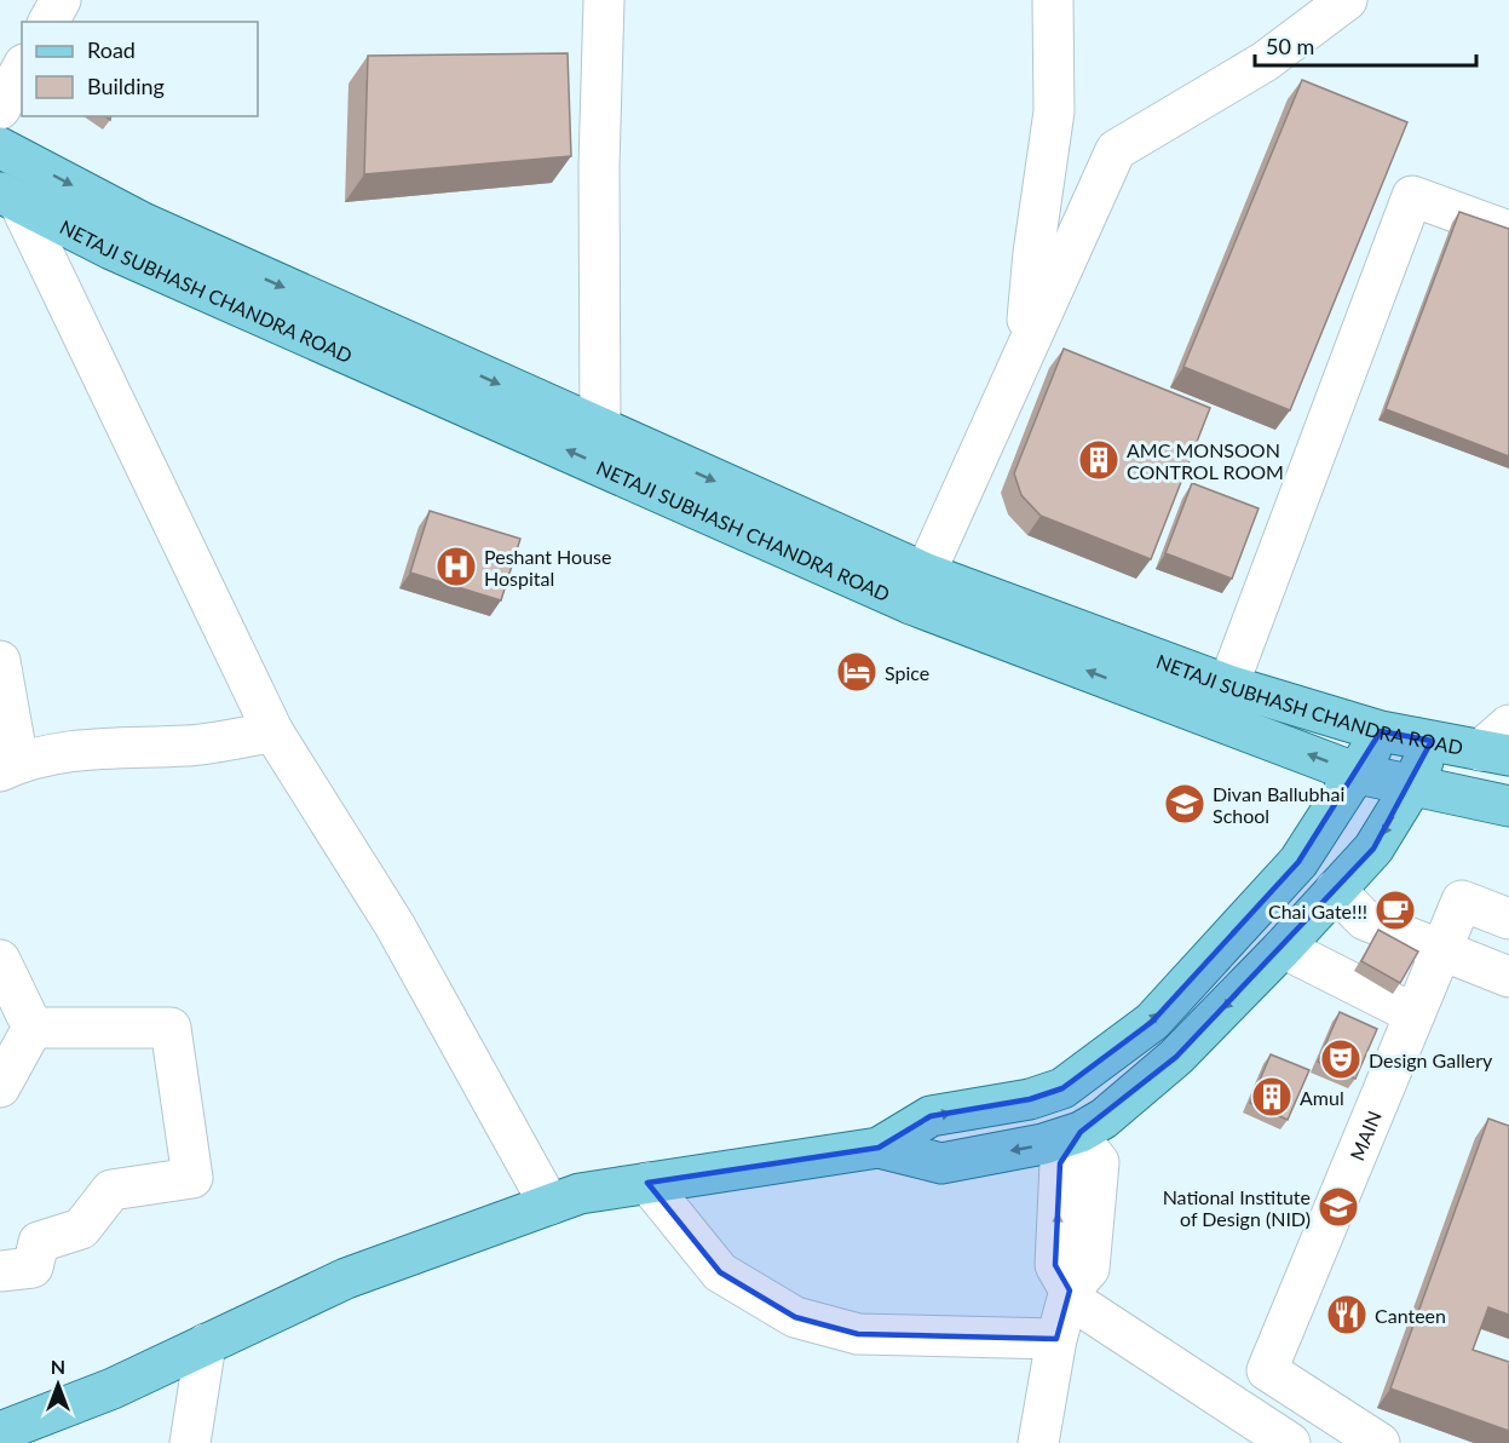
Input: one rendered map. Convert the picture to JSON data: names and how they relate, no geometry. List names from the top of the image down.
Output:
{
  "streets": {
    "main road": ["NETAJI SUBHASH CHANDRA ROAD"],
    "street": ["MAIN"]
  },
  "places": {
    "building": ["AMC MONSOON CONTROL ROOM", "Amul"],
    "hospital": ["Peshant House Hospital"],
    "hotel": ["Spice"],
    "school or university": ["Divan Ballubhai School", "National Institute of Design (NID)"],
    "cafe": ["Chai Gate!!!"],
    "theatre": ["Design Gallery"],
    "restaurant": ["Canteen"]
  },
  "legend": ["Road", "Building"],
  "scale_bar": "50 m",
  "north": "top"
}
